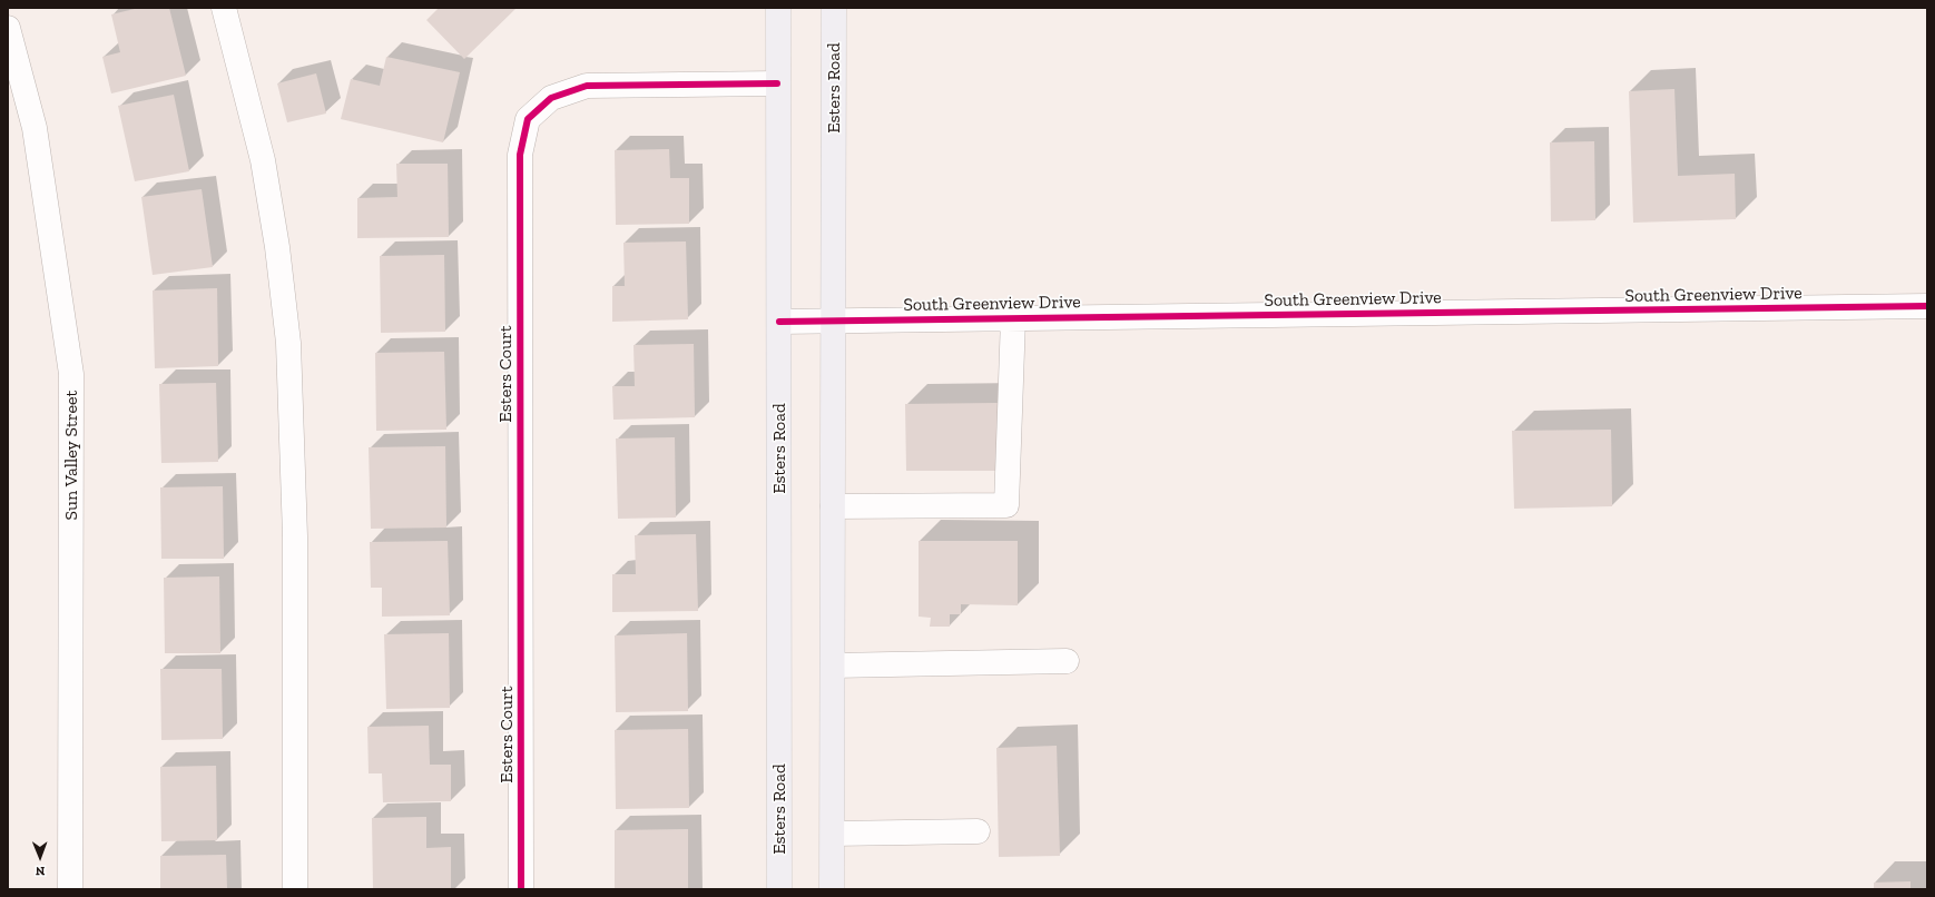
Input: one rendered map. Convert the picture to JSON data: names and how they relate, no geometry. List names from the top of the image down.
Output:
{
  "streets": {
    "main road": ["Esters Road"],
    "street": ["South Greenview Drive", "Esters Court", "Sun Valley Street"]
  },
  "crossings": [
    ["Esters Road", "South Greenview Drive"],
    ["Esters Road", "Esters Court"]
  ],
  "north": "bottom"
}
